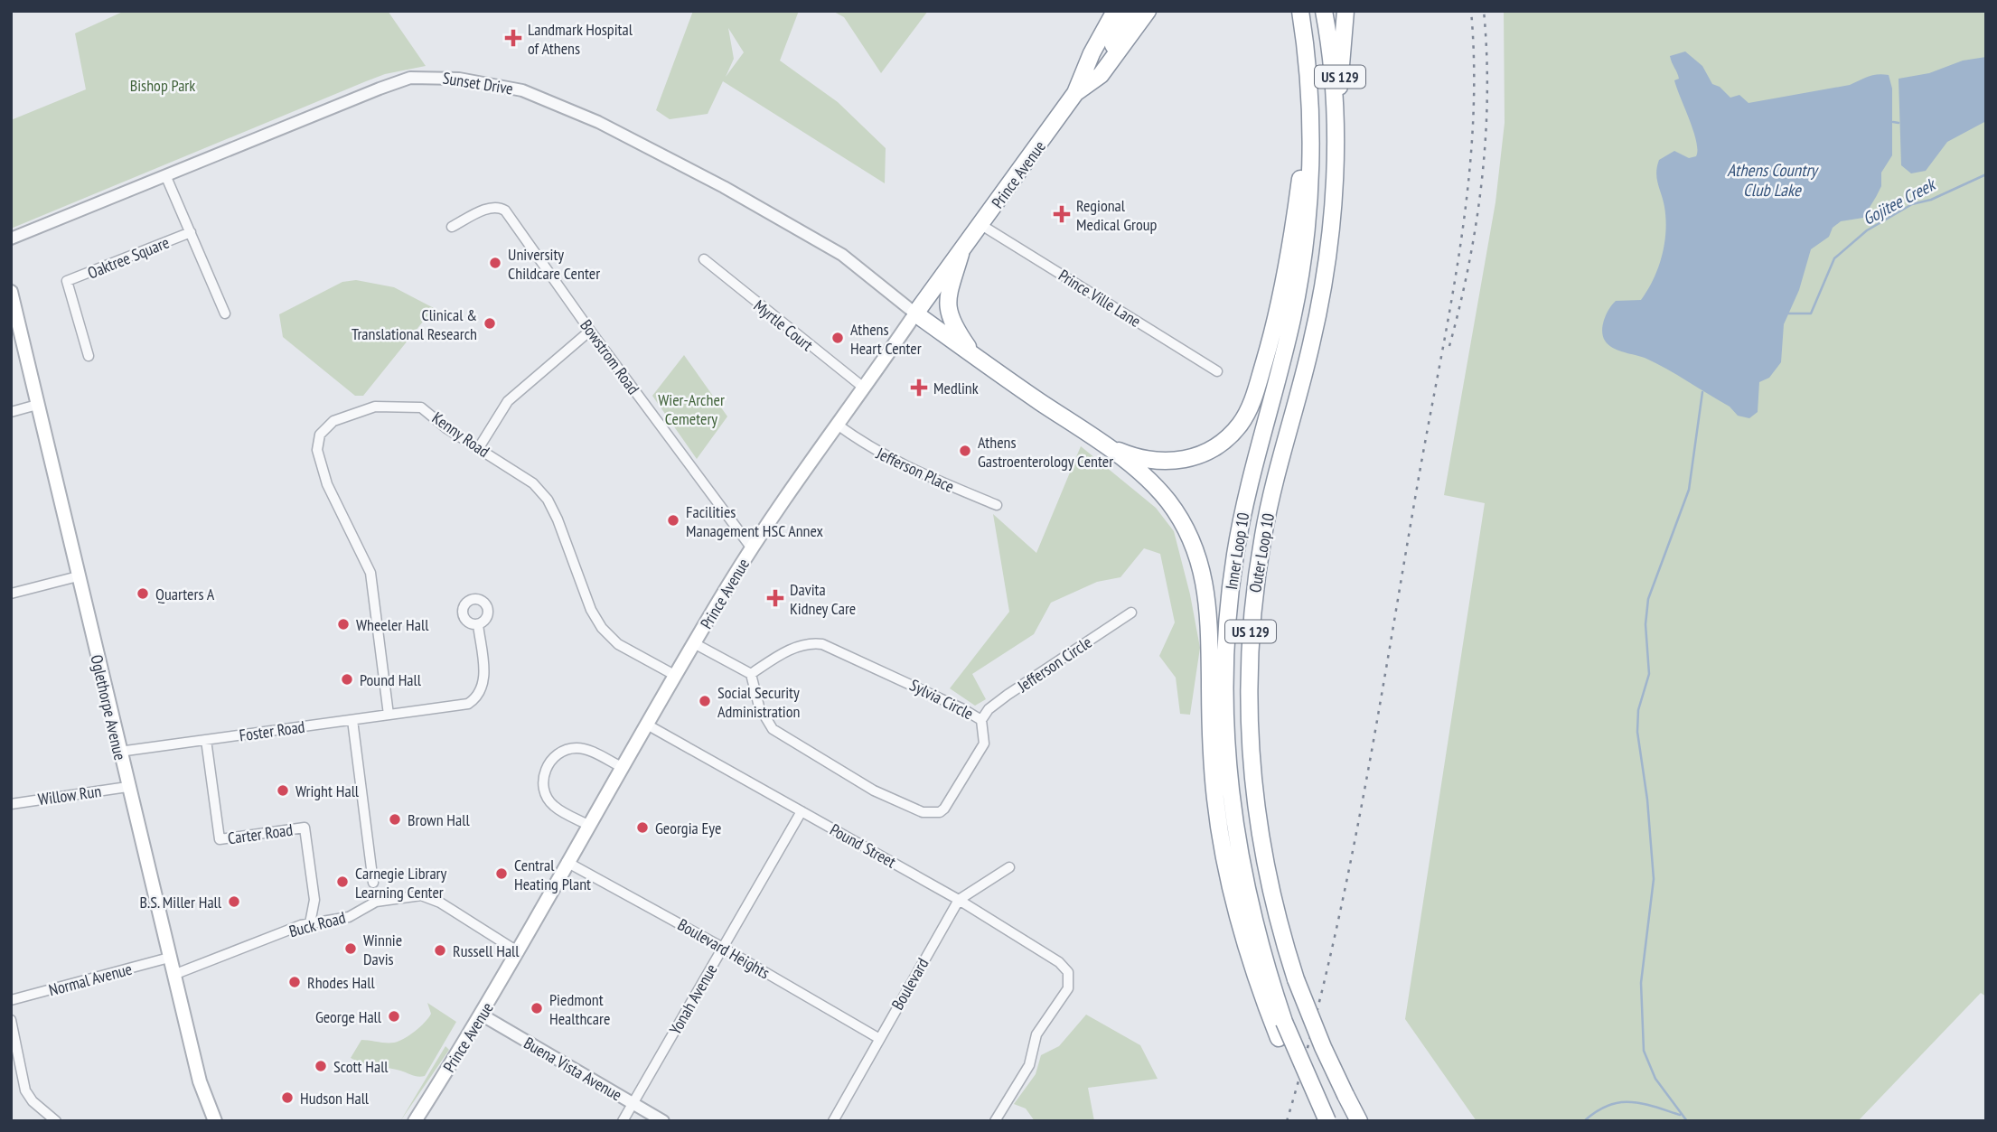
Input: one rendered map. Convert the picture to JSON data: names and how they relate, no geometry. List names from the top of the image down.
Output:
{
  "streets": {
    "highway": [
      "US 129",
      "Prince Avenue",
      "Inner Loop 10",
      "Outer Loop 10"
    ],
    "main road": ["Oglethorpe Avenue"],
    "street": [
      "Sunset Drive",
      "Oaktree Square",
      "Prince Ville Lane",
      "Myrtle Court",
      "Bowstrom Road",
      "Kenny Road",
      "Jefferson Place",
      "Jefferson Circle",
      "Sylvia Circle",
      "Foster Road",
      "Willow Run",
      "Carter Road",
      "Pound Street",
      "Buck Road",
      "Boulevard Heights",
      "Normal Avenue",
      "Boulevard",
      "Yonah Avenue",
      "Buena Vista Avenue"
    ]
  },
  "crossings": [
    ["US 129", "Sunset Drive"],
    ["US 129", "Prince Avenue"],
    ["US 129", "Inner Loop 10"],
    ["US 129", "Outer Loop 10"],
    ["Sunset Drive", "Prince Avenue"],
    ["Prince Avenue", "Prince Ville Lane"],
    ["Prince Avenue", "Myrtle Court"],
    ["Prince Avenue", "Bowstrom Road"],
    ["Prince Avenue", "Kenny Road"],
    ["Prince Avenue", "Jefferson Place"],
    ["Prince Avenue", "Pound Street"],
    ["Prince Avenue", "Buck Road"],
    ["Prince Avenue", "Boulevard Heights"],
    ["Prince Avenue", "Buena Vista Avenue"],
    ["Kenny Road", "Foster Road"],
    ["Jefferson Circle", "Sylvia Circle"],
    ["Oglethorpe Avenue", "Foster Road"],
    ["Oglethorpe Avenue", "Willow Run"],
    ["Oglethorpe Avenue", "Buck Road"],
    ["Oglethorpe Avenue", "Normal Avenue"],
    ["Foster Road", "Carter Road"],
    ["Carter Road", "Buck Road"],
    ["Pound Street", "Boulevard"],
    ["Pound Street", "Yonah Avenue"],
    ["Boulevard Heights", "Boulevard"],
    ["Boulevard Heights", "Yonah Avenue"],
    ["Yonah Avenue", "Buena Vista Avenue"]
  ],
  "water": ["Athens Country Club Lake", "Gojitee Creek"],
  "parks": ["Bishop Park", "Wier-Archer Cemetery"],
  "places": {
    "health": [
      "Landmark Hospital of Athens",
      "Regional Medical Group",
      "Medlink",
      "Davita Kidney Care"
    ],
    "other": [
      "University Childcare Center",
      "Clinical & Translational Research",
      "Athens Heart Center",
      "Athens Gastroenterology Center",
      "Facilities Management HSC Annex",
      "Quarters A",
      "Wheeler Hall",
      "Pound Hall",
      "Social Security Administration",
      "Wright Hall",
      "Brown Hall",
      "Georgia Eye",
      "Central Heating Plant",
      "Carnegie Library Learning Center",
      "B.S. Miller Hall",
      "Winnie Davis",
      "Russell Hall",
      "Rhodes Hall",
      "Piedmont Healthcare",
      "George Hall",
      "Scott Hall",
      "Hudson Hall"
    ]
  }
}
